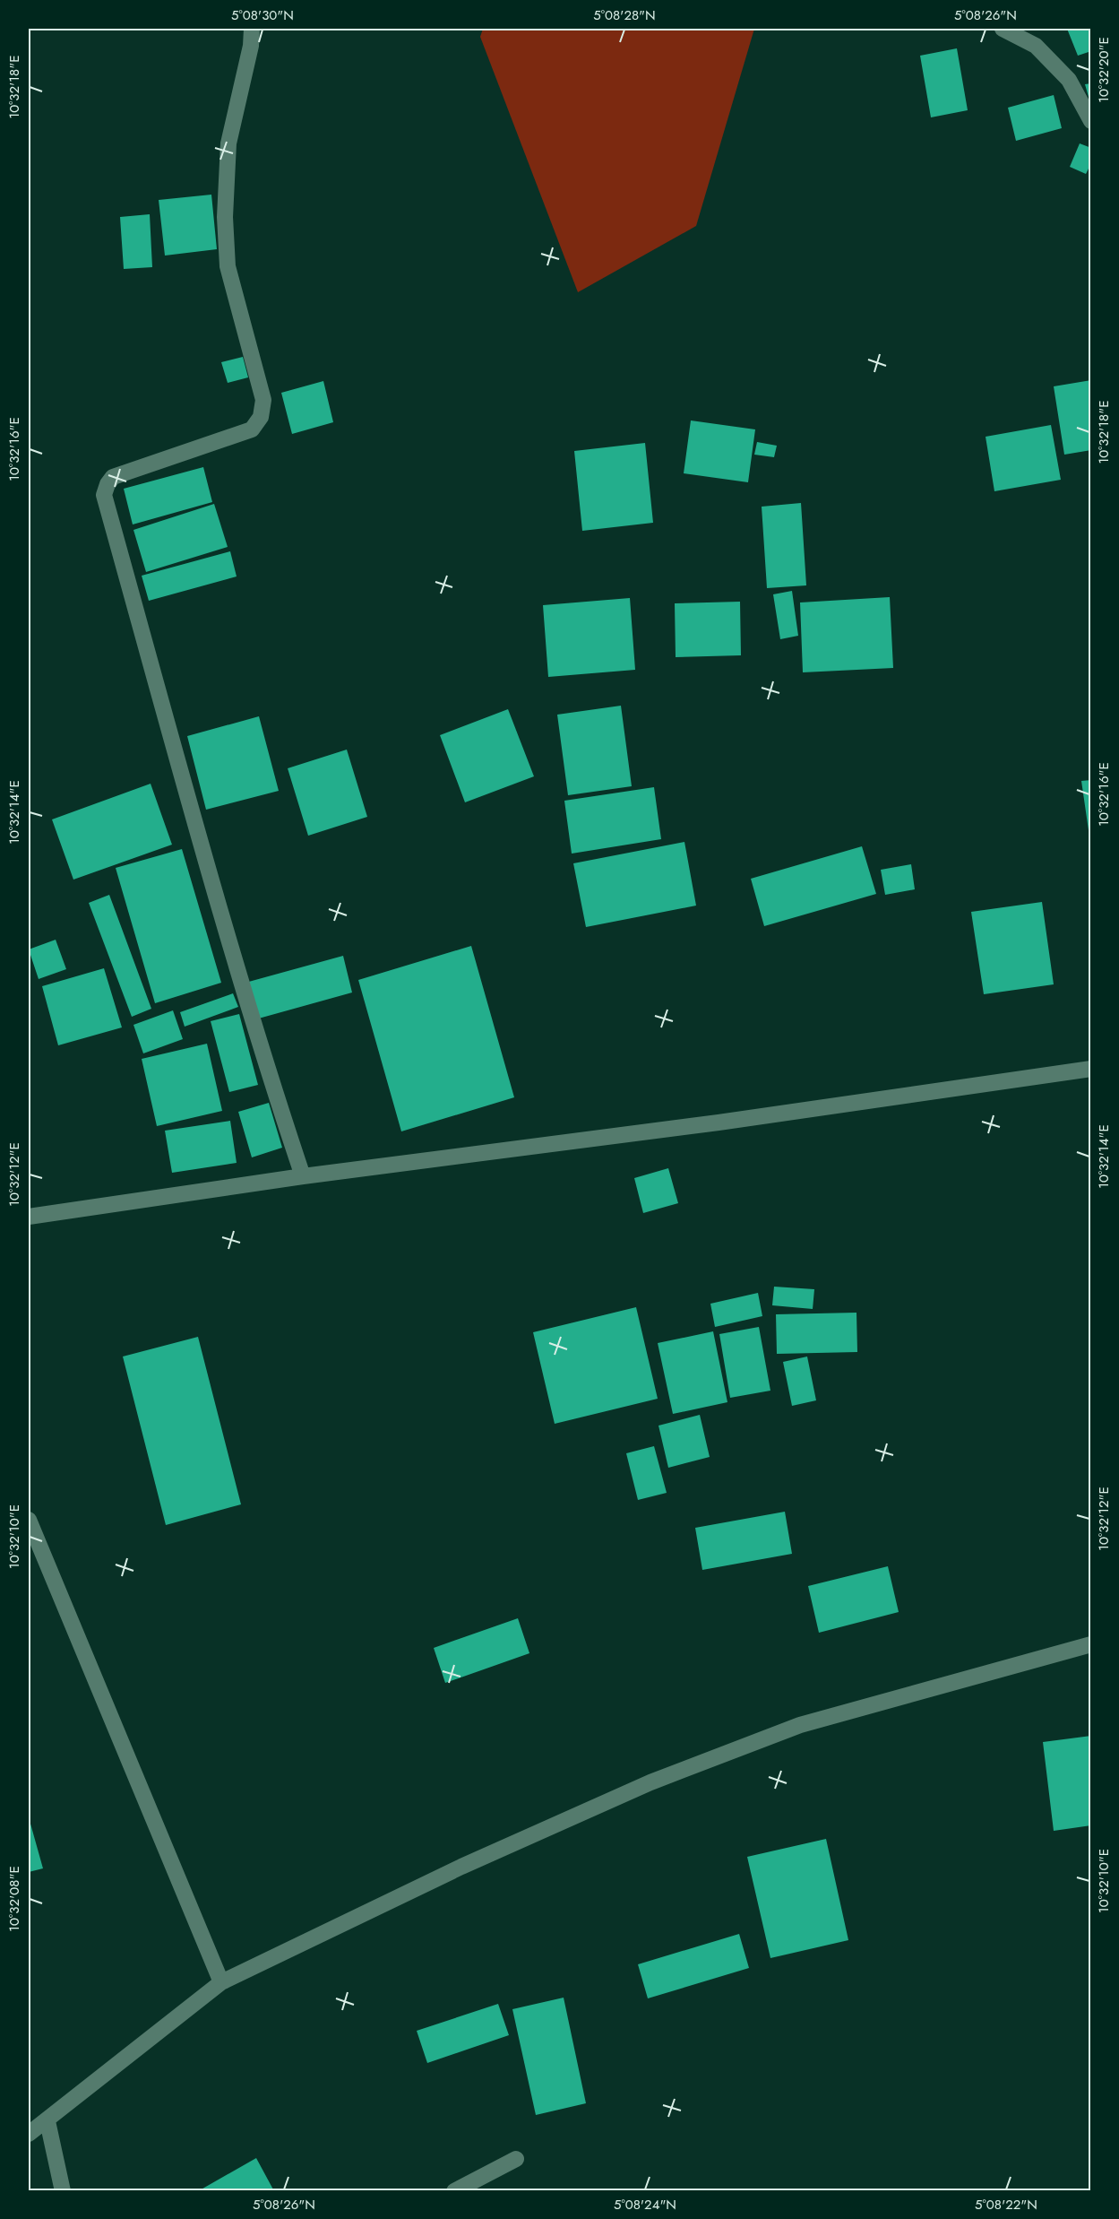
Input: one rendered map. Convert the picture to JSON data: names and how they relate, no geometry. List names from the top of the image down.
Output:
{
  "coordinates": [
    "5°08'30\"N",
    "5°08'28\"N",
    "5°08'26\"N",
    "10°32'20\"E",
    "10°32'18\"E",
    "10°32'16\"E",
    "10°32'14\"E",
    "10°32'12\"E",
    "10°32'10\"E",
    "10°32'08\"E",
    "5°08'24\"N",
    "5°08'22\"N"
  ]
}
